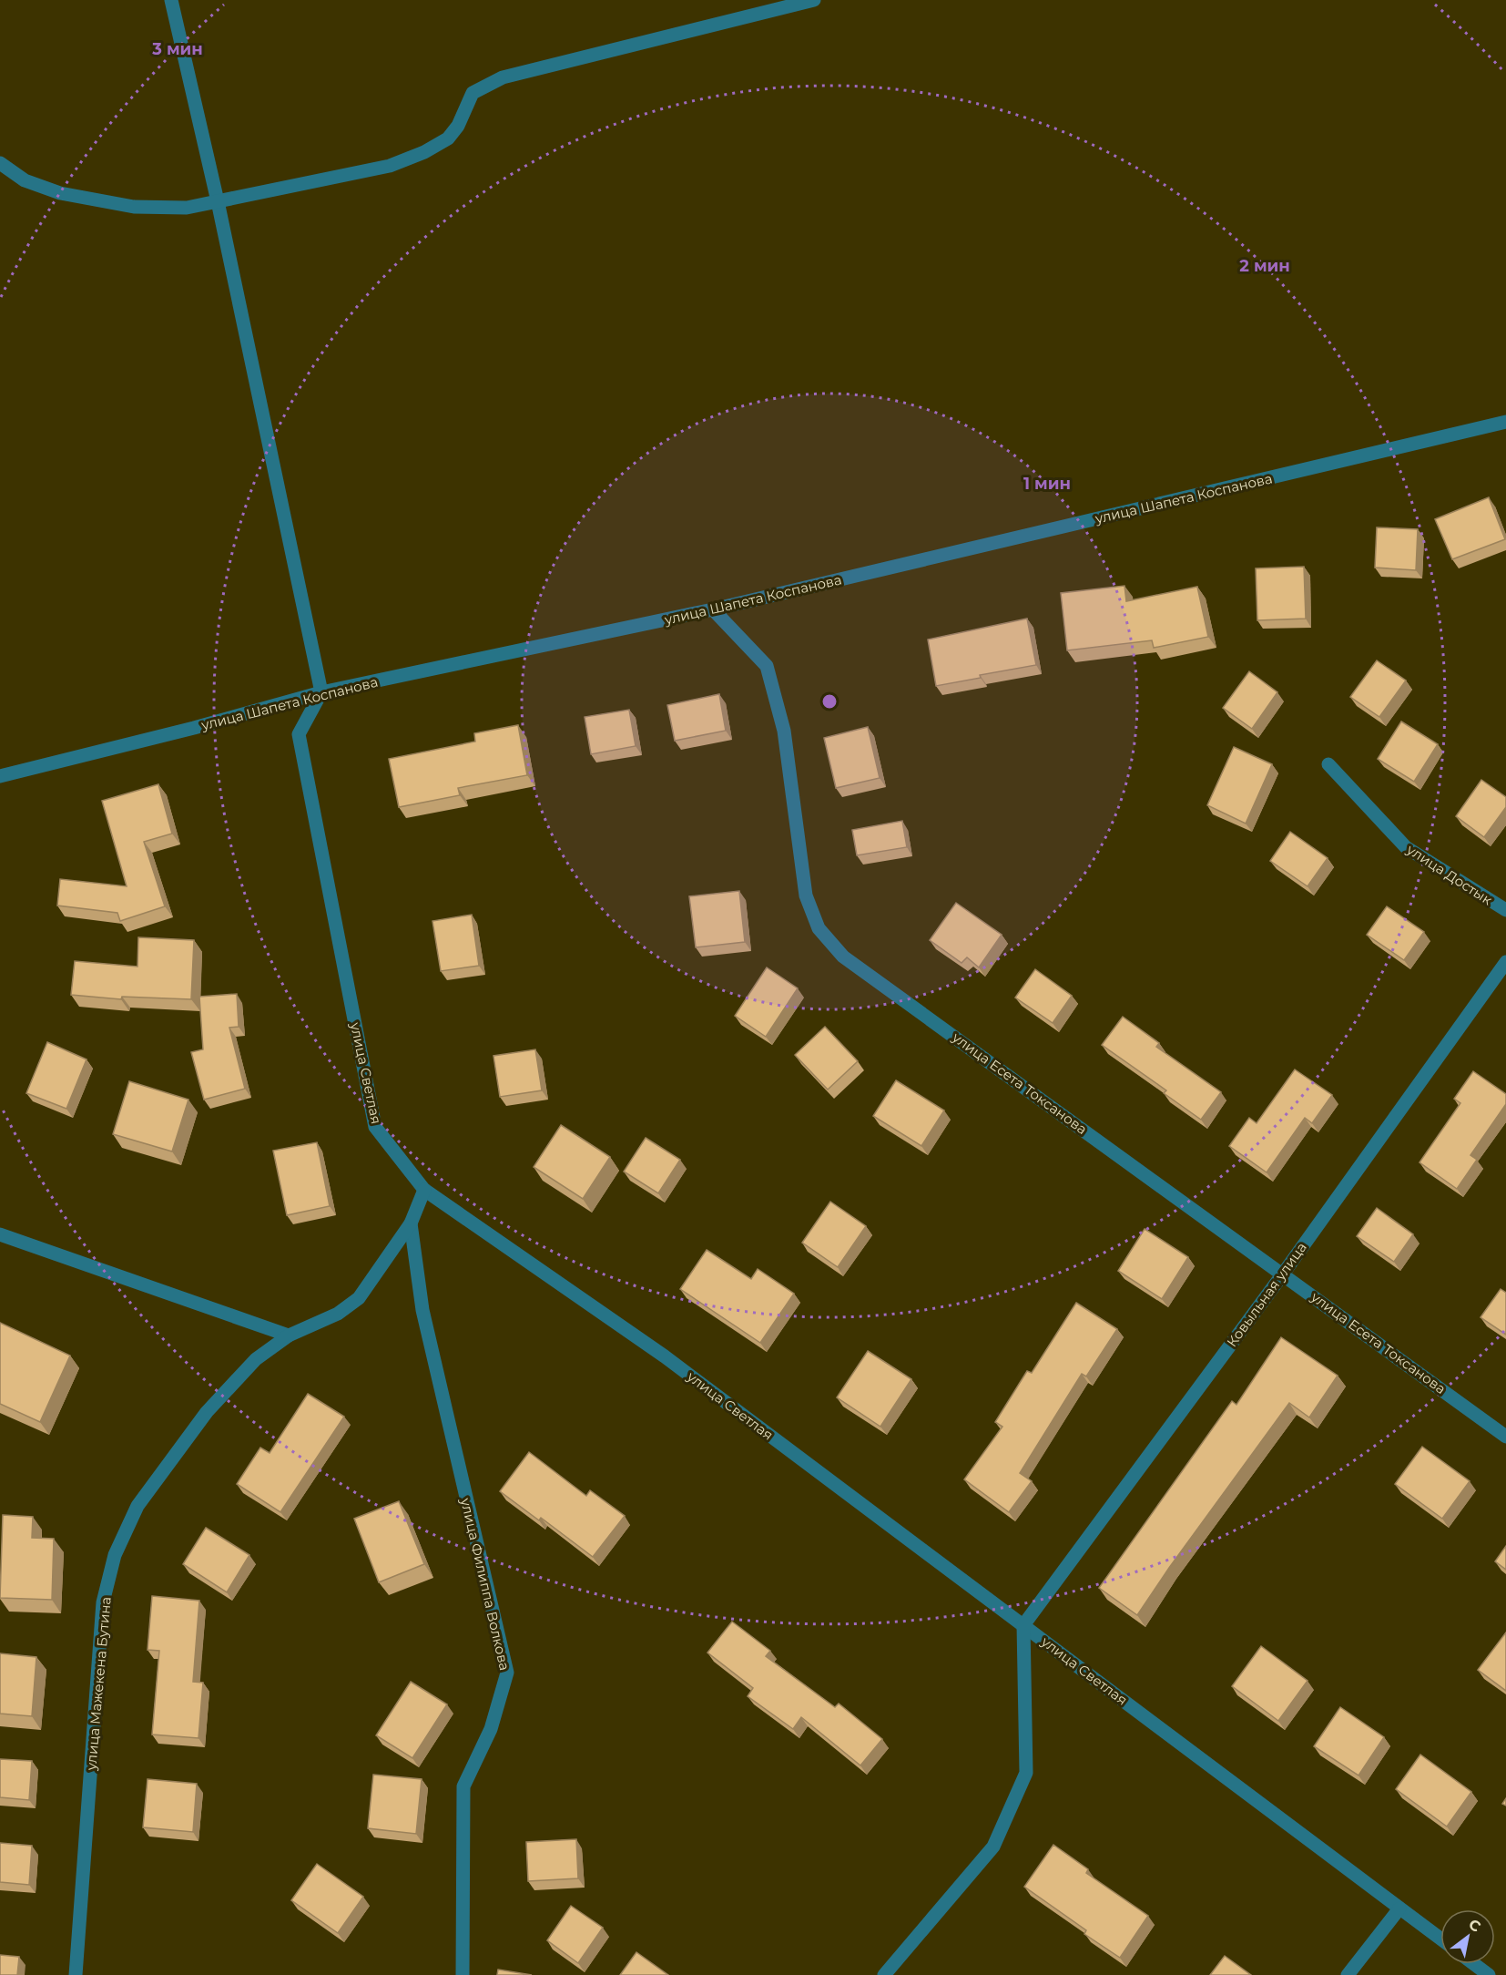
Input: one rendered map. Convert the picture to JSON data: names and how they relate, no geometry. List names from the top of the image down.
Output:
{
  "streets": {
    "street": [
      "улица Шапета Коспанова",
      "улица Достык",
      "улица Светлая",
      "улица Есета Токсанова",
      "Ковыльная улица",
      "улица Филиппа Волкова",
      "улица Мажекена Бутина"
    ]
  },
  "crossings": [
    ["улица Шапета Коспанова", "улица Светлая"],
    ["улица Шапета Коспанова", "улица Есета Токсанова"],
    ["улица Светлая", "Ковыльная улица"],
    ["улица Светлая", "улица Мажекена Бутина"],
    ["улица Есета Токсанова", "Ковыльная улица"],
    ["улица Филиппа Волкова", "улица Мажекена Бутина"]
  ],
  "north": "top right",
  "rings": ["3 мин", "2 мин", "1 мин"]
}
